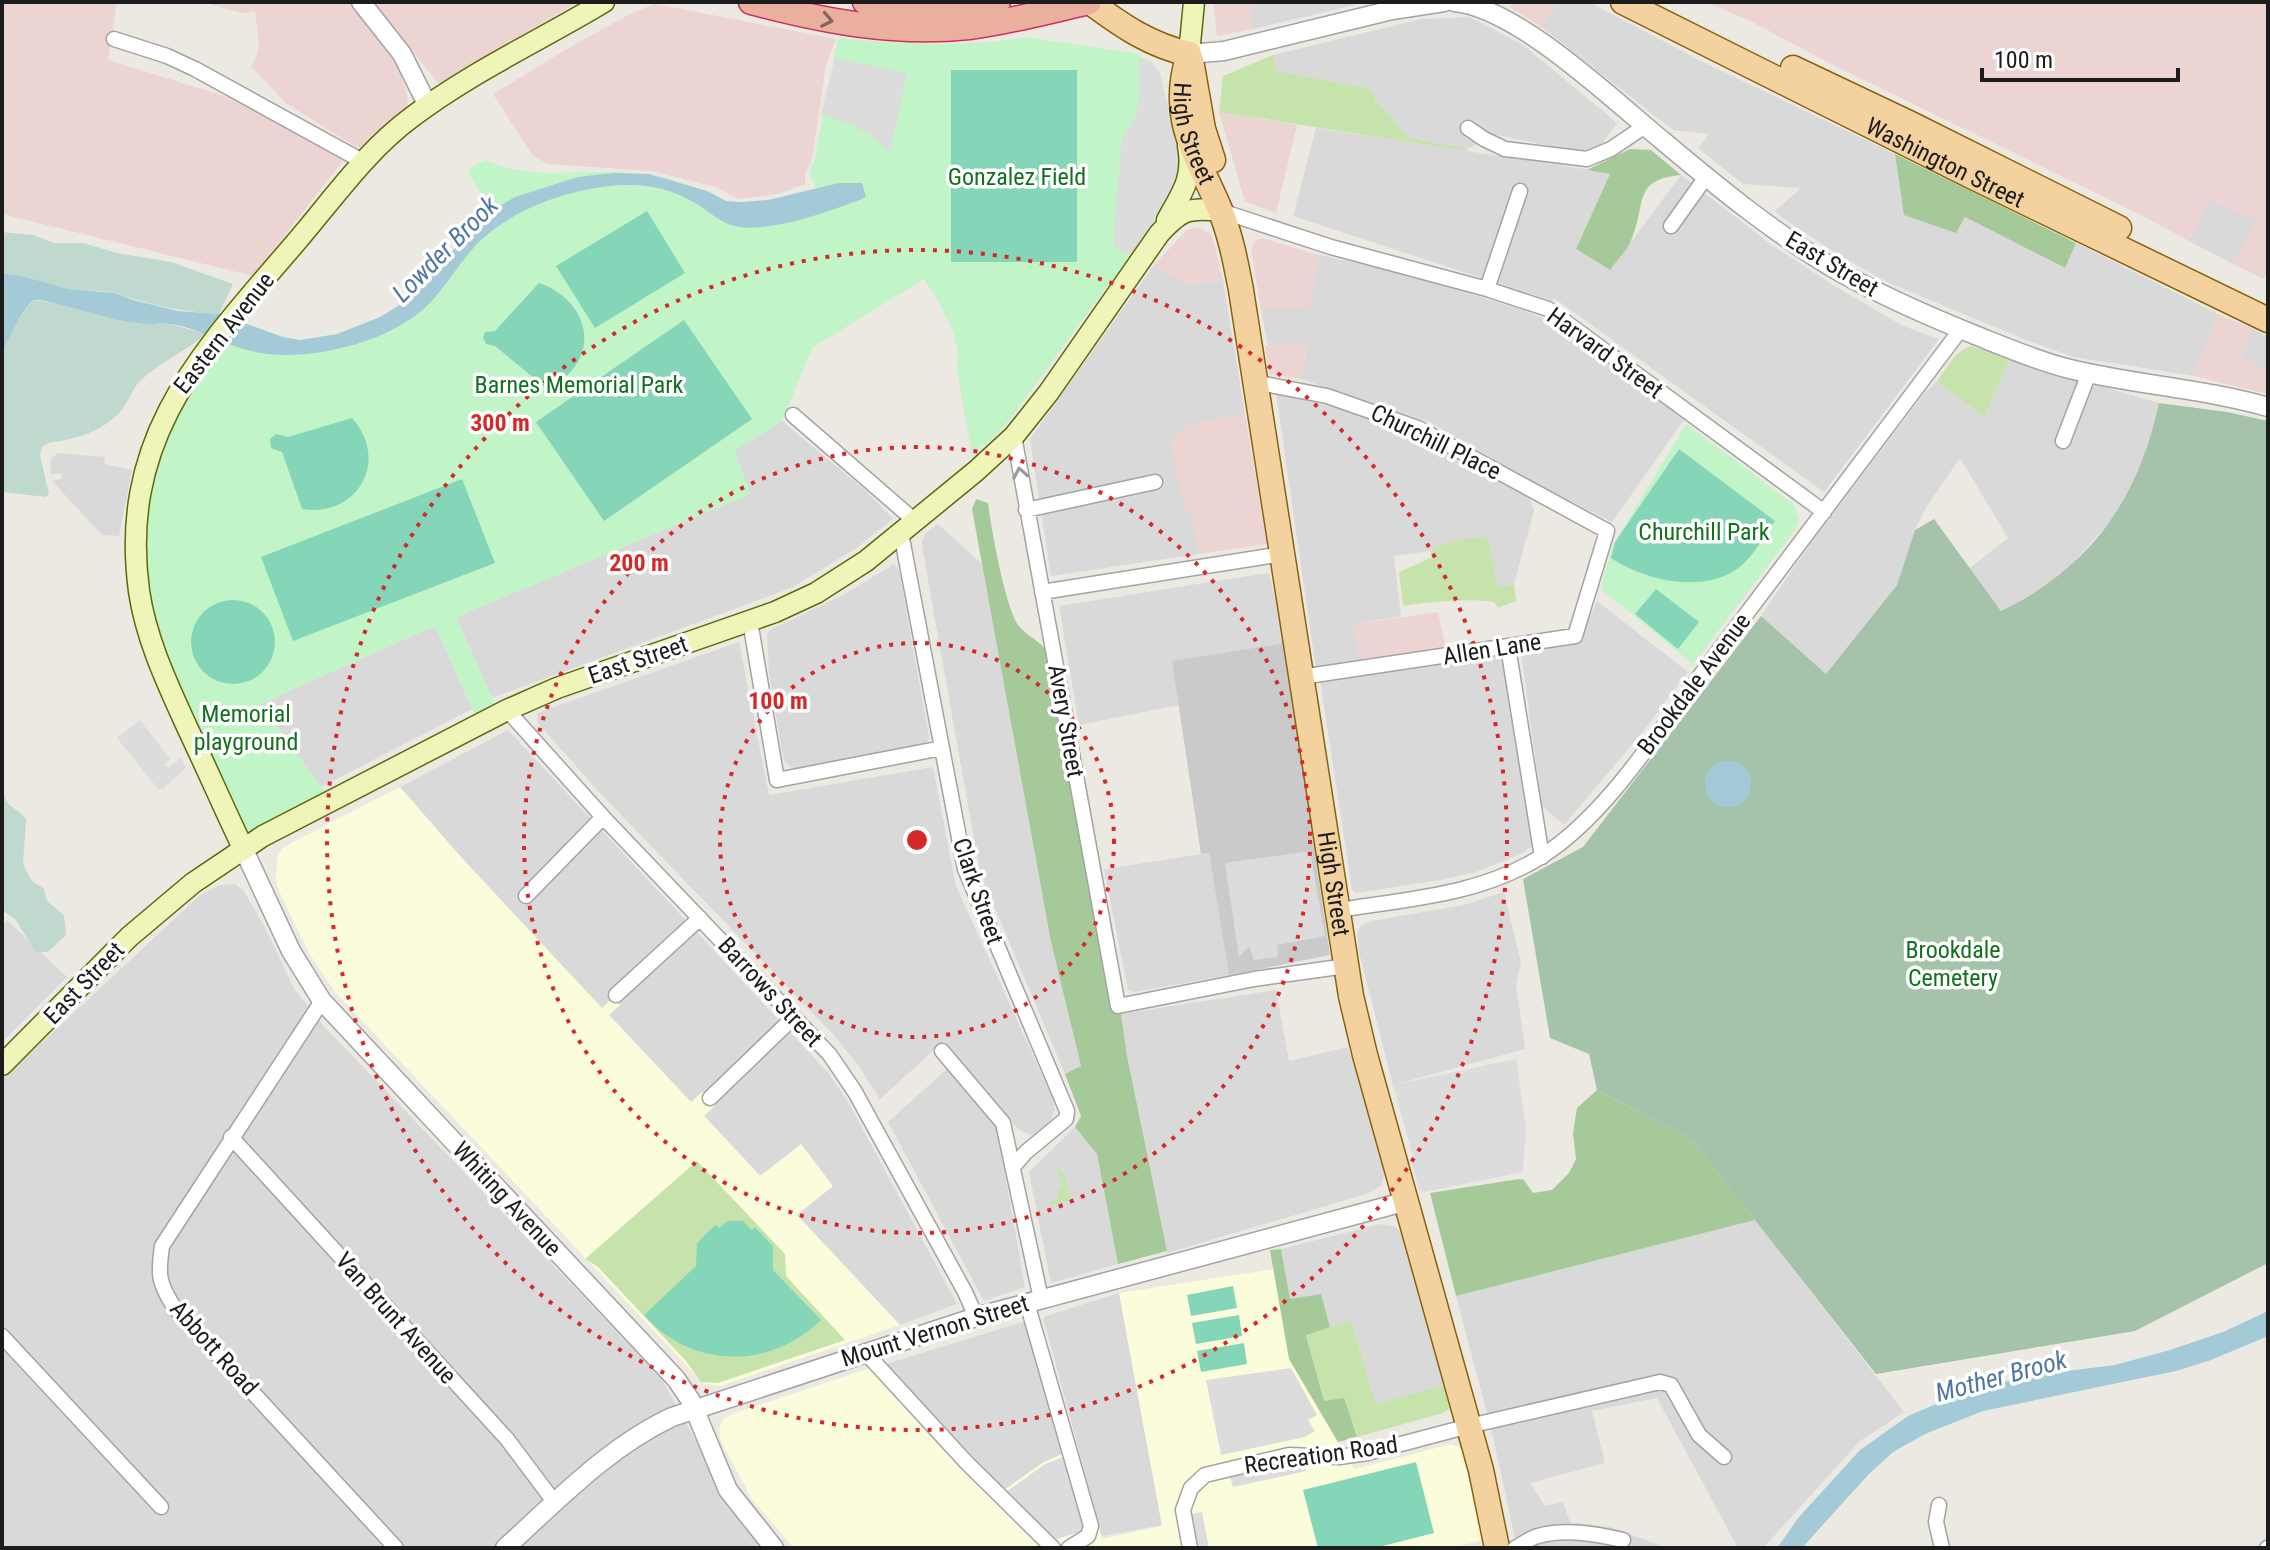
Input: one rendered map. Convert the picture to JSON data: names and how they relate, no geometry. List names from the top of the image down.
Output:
{
  "streets": {
    "main road": [
      "High Street",
      "Washington Street",
      "East Street",
      "Eastern Avenue"
    ],
    "street": [
      "Harvard Street",
      "Churchill Place",
      "Allen Lane",
      "Brookdale Avenue",
      "Avery Street",
      "Clark Street",
      "Barrows Street",
      "Whiting Avenue",
      "Van Brunt Avenue",
      "Mount Vernon Street",
      "Abbott Road",
      "Recreation Road"
    ]
  },
  "crossings": [
    ["High Street", "East Street"],
    ["High Street", "Harvard Street"],
    ["High Street", "Churchill Place"],
    ["High Street", "Allen Lane"],
    ["High Street", "Brookdale Avenue"],
    ["High Street", "Avery Street"],
    ["High Street", "Mount Vernon Street"],
    ["High Street", "Recreation Road"],
    ["East Street", "Eastern Avenue"],
    ["East Street", "Harvard Street"],
    ["East Street", "Brookdale Avenue"],
    ["East Street", "Avery Street"],
    ["East Street", "Clark Street"],
    ["East Street", "Barrows Street"],
    ["East Street", "Whiting Avenue"],
    ["Eastern Avenue", "Whiting Avenue"],
    ["Harvard Street", "Brookdale Avenue"],
    ["Churchill Place", "Allen Lane"],
    ["Barrows Street", "Mount Vernon Street"],
    ["Whiting Avenue", "Mount Vernon Street"],
    ["Whiting Avenue", "Abbott Road"],
    ["Van Brunt Avenue", "Mount Vernon Street"],
    ["Van Brunt Avenue", "Abbott Road"]
  ],
  "water": ["Lowder Brook", "Mother Brook"],
  "parks": [
    "Gonzalez Field",
    "Barnes Memorial Park",
    "Churchill Park",
    "Memorial playground",
    "Brookdale Cemetery"
  ],
  "scale_bar": "100 m",
  "rings": ["300 m", "200 m", "100 m"]
}
